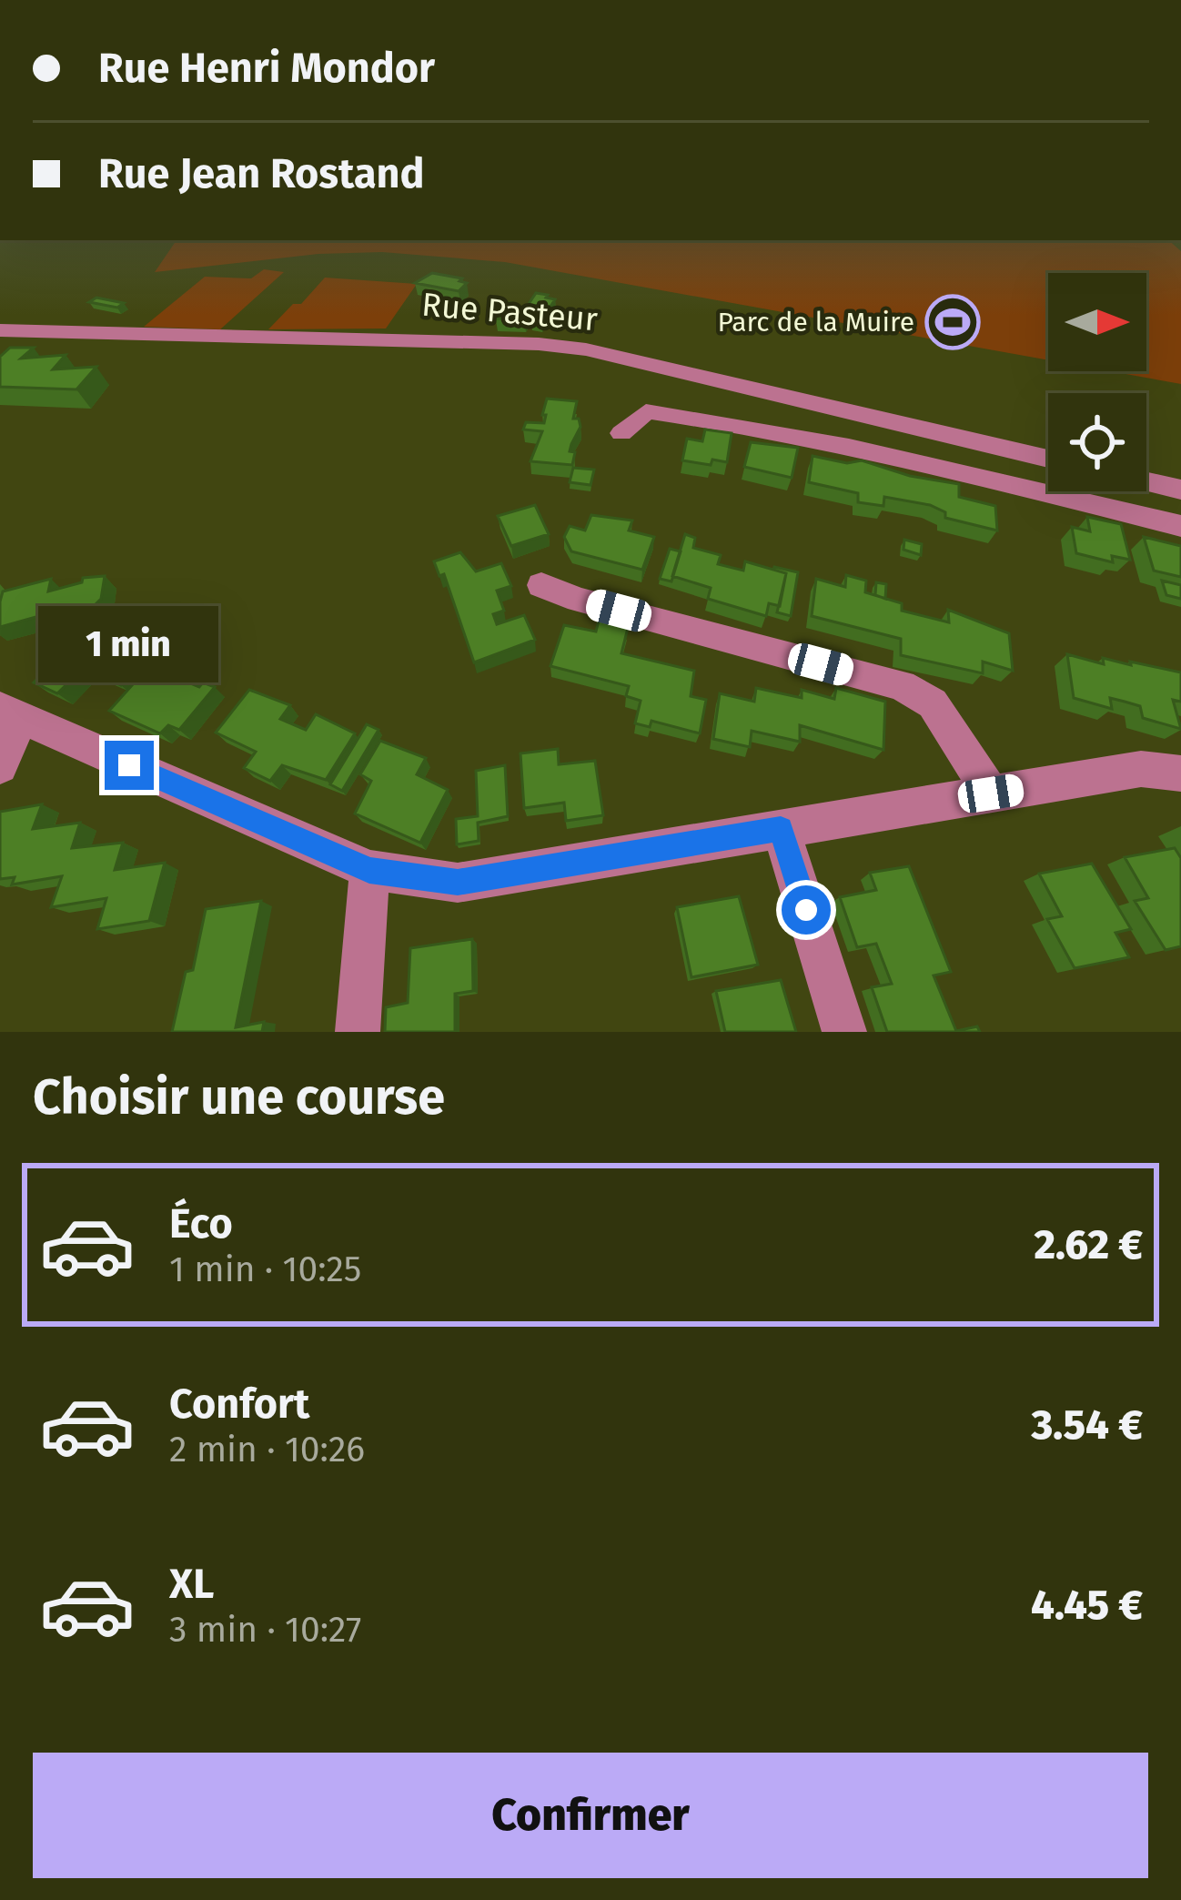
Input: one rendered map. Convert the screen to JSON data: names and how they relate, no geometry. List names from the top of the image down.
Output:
{
  "streets": {
    "street": ["Rue Pasteur"]
  },
  "places": {
    "sports": ["Parc de la Muire"]
  },
  "north": "right",
  "page": {
    "banner": ["Rue Henri Mondor", "Rue Jean Rostand"],
    "bubble": "1 min",
    "heading": "Choisir une course",
    "list": [
      {
        "name": "Éco",
        "note": "1 min · 10:25",
        "value": "2.62 €"
      },
      {
        "name": "Confort",
        "note": "2 min · 10:26",
        "value": "3.54 €"
      },
      {
        "name": "XL",
        "note": "3 min · 10:27",
        "value": "4.45 €"
      }
    ],
    "buttons": "Confirmer"
  }
}
